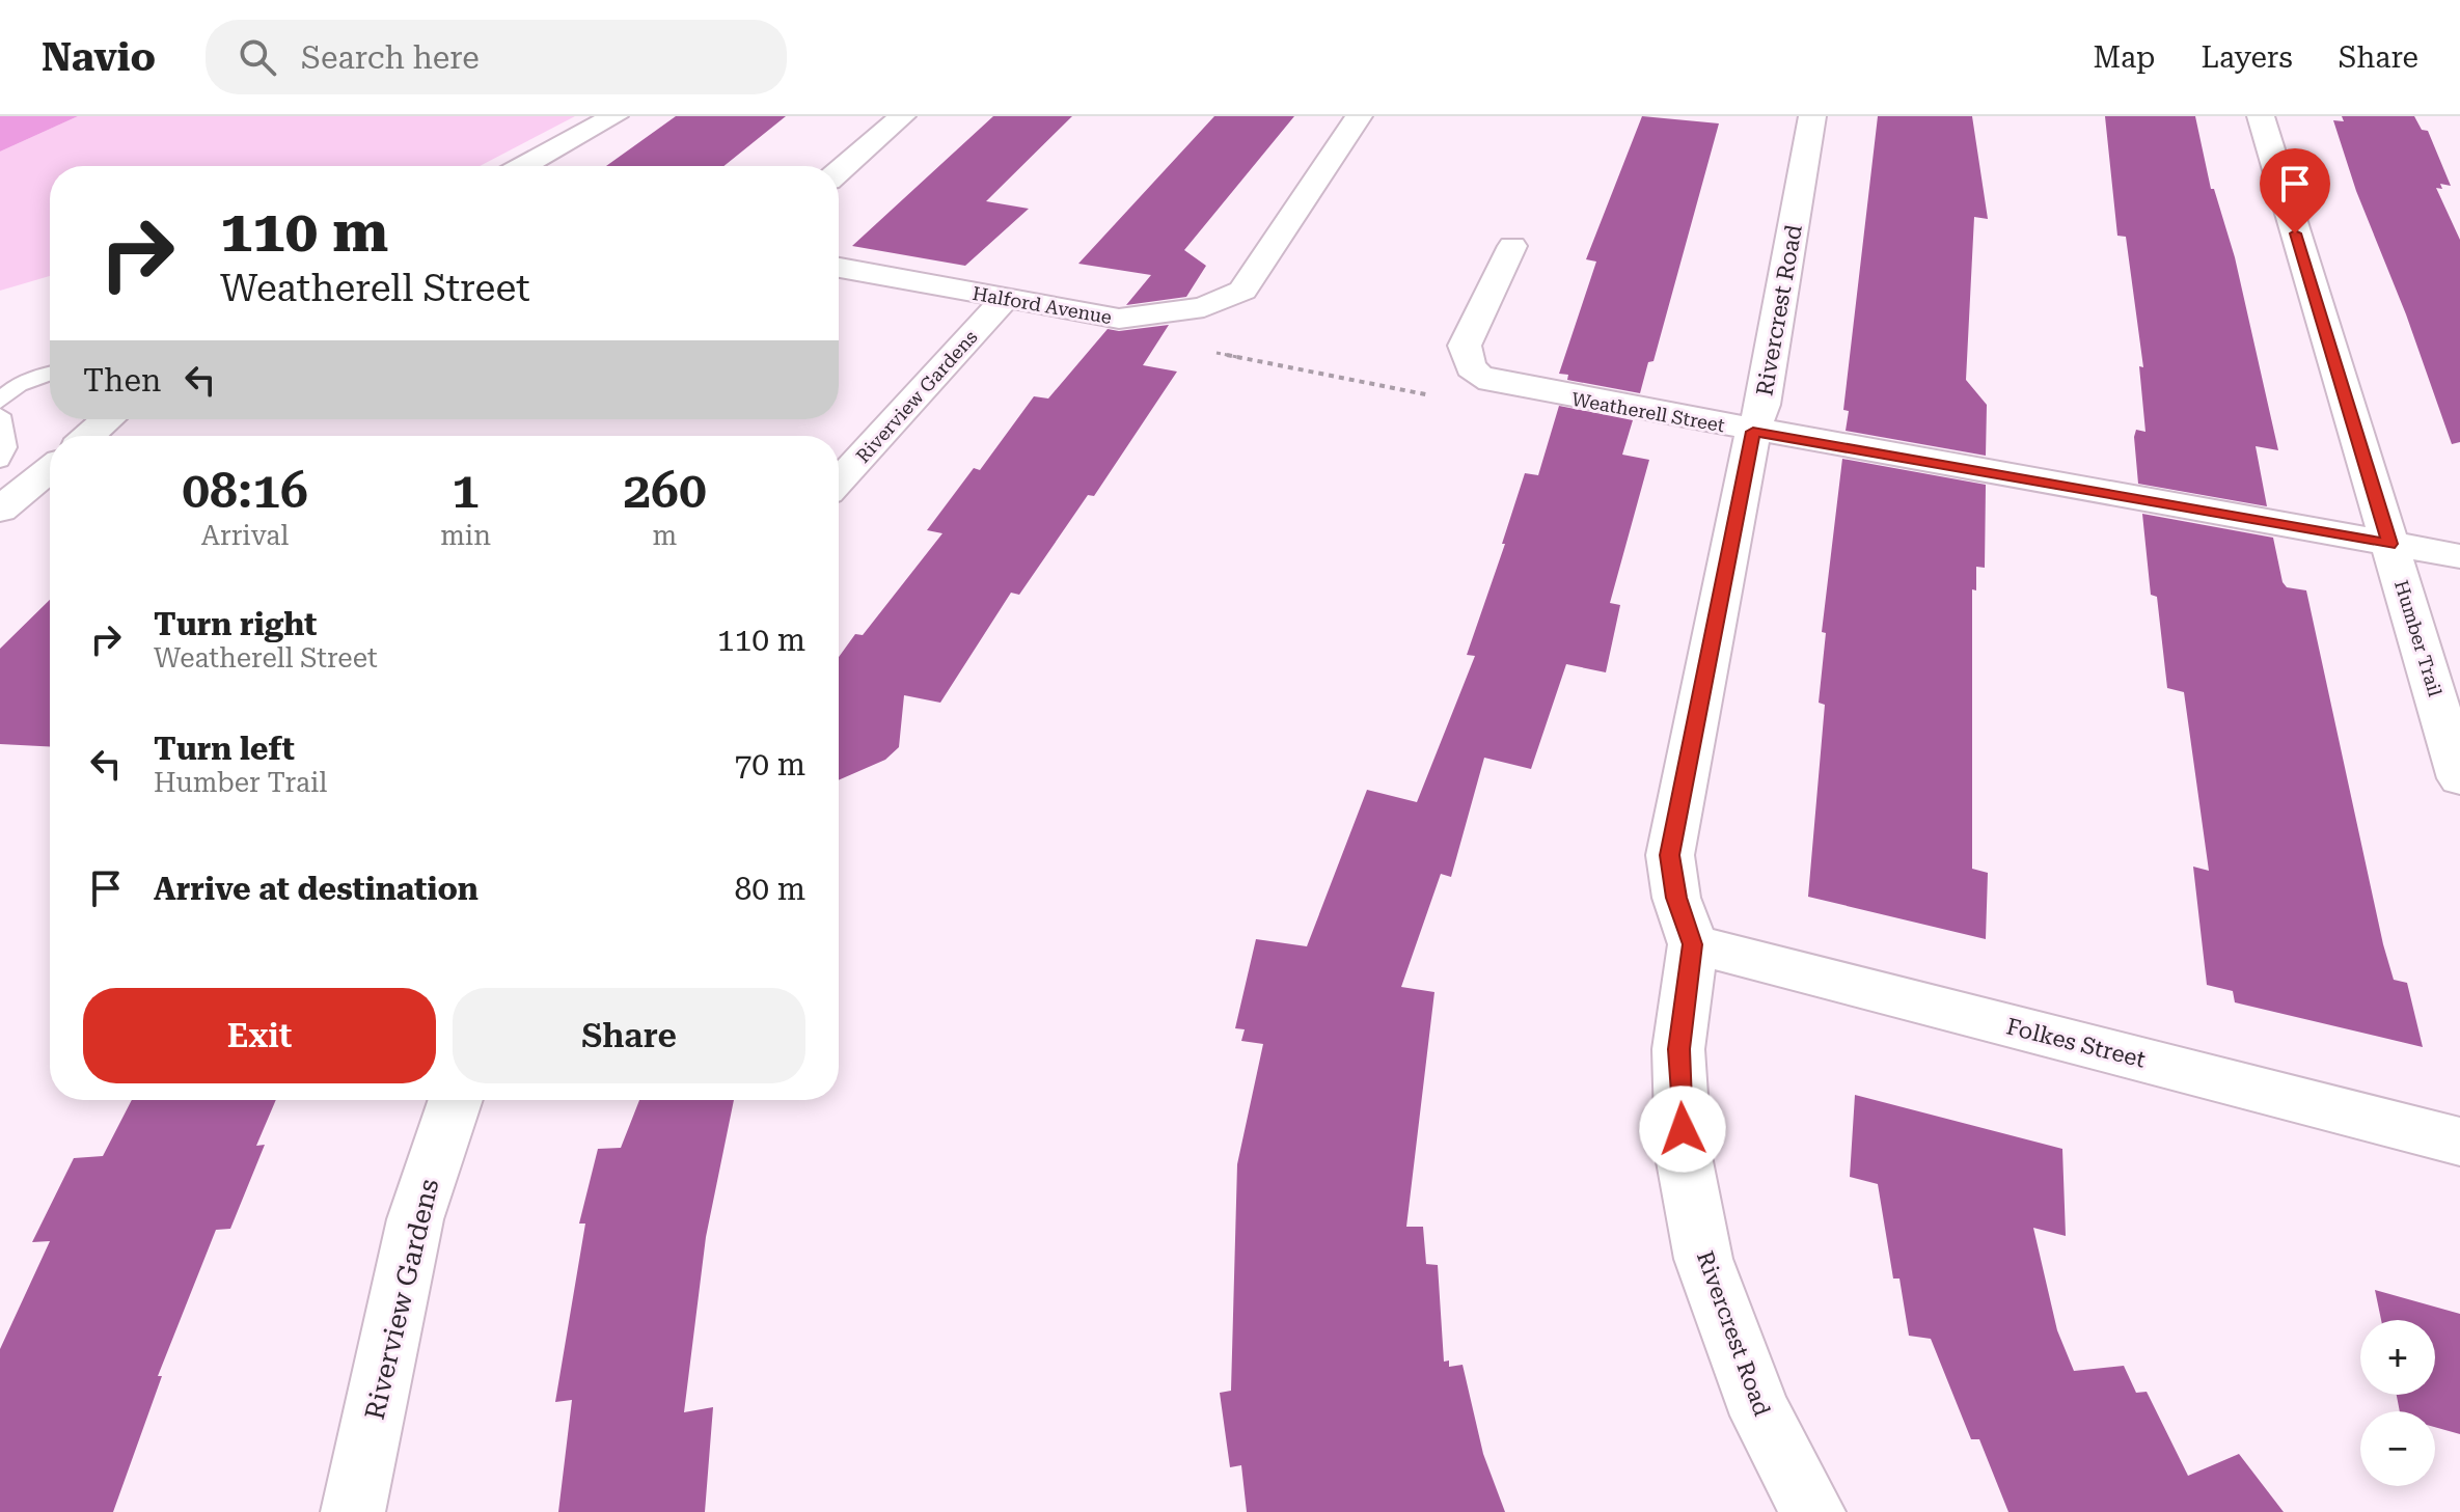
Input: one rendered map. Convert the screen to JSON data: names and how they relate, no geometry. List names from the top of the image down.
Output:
{
  "streets": {
    "street": [
      "Halford Avenue",
      "Rivercrest Road",
      "Riverview Gardens",
      "Weatherell Street",
      "Humber Trail",
      "Folkes Street"
    ]
  },
  "crossings": [
    ["Halford Avenue", "Riverview Gardens"],
    ["Rivercrest Road", "Weatherell Street"],
    ["Rivercrest Road", "Folkes Street"],
    ["Weatherell Street", "Humber Trail"]
  ],
  "page": {
    "header": "Navio",
    "search": "Search here",
    "nav": ["Map", "Layers", "Share"],
    "turn": ["110 m", "Weatherell Street"],
    "then": "Then",
    "eta": [
      "08:16",
      "Arrival",
      "1",
      "min",
      "260",
      "m"
    ],
    "list": [
      {
        "name": "Turn right",
        "note": "Weatherell Street",
        "value": "110 m"
      },
      {
        "name": "Turn left",
        "note": "Humber Trail",
        "value": "70 m"
      },
      {
        "name": "Arrive at destination",
        "value": "80 m"
      }
    ],
    "buttons": ["Exit", "Share"],
    "map_buttons": ["+", "−"]
  }
}
